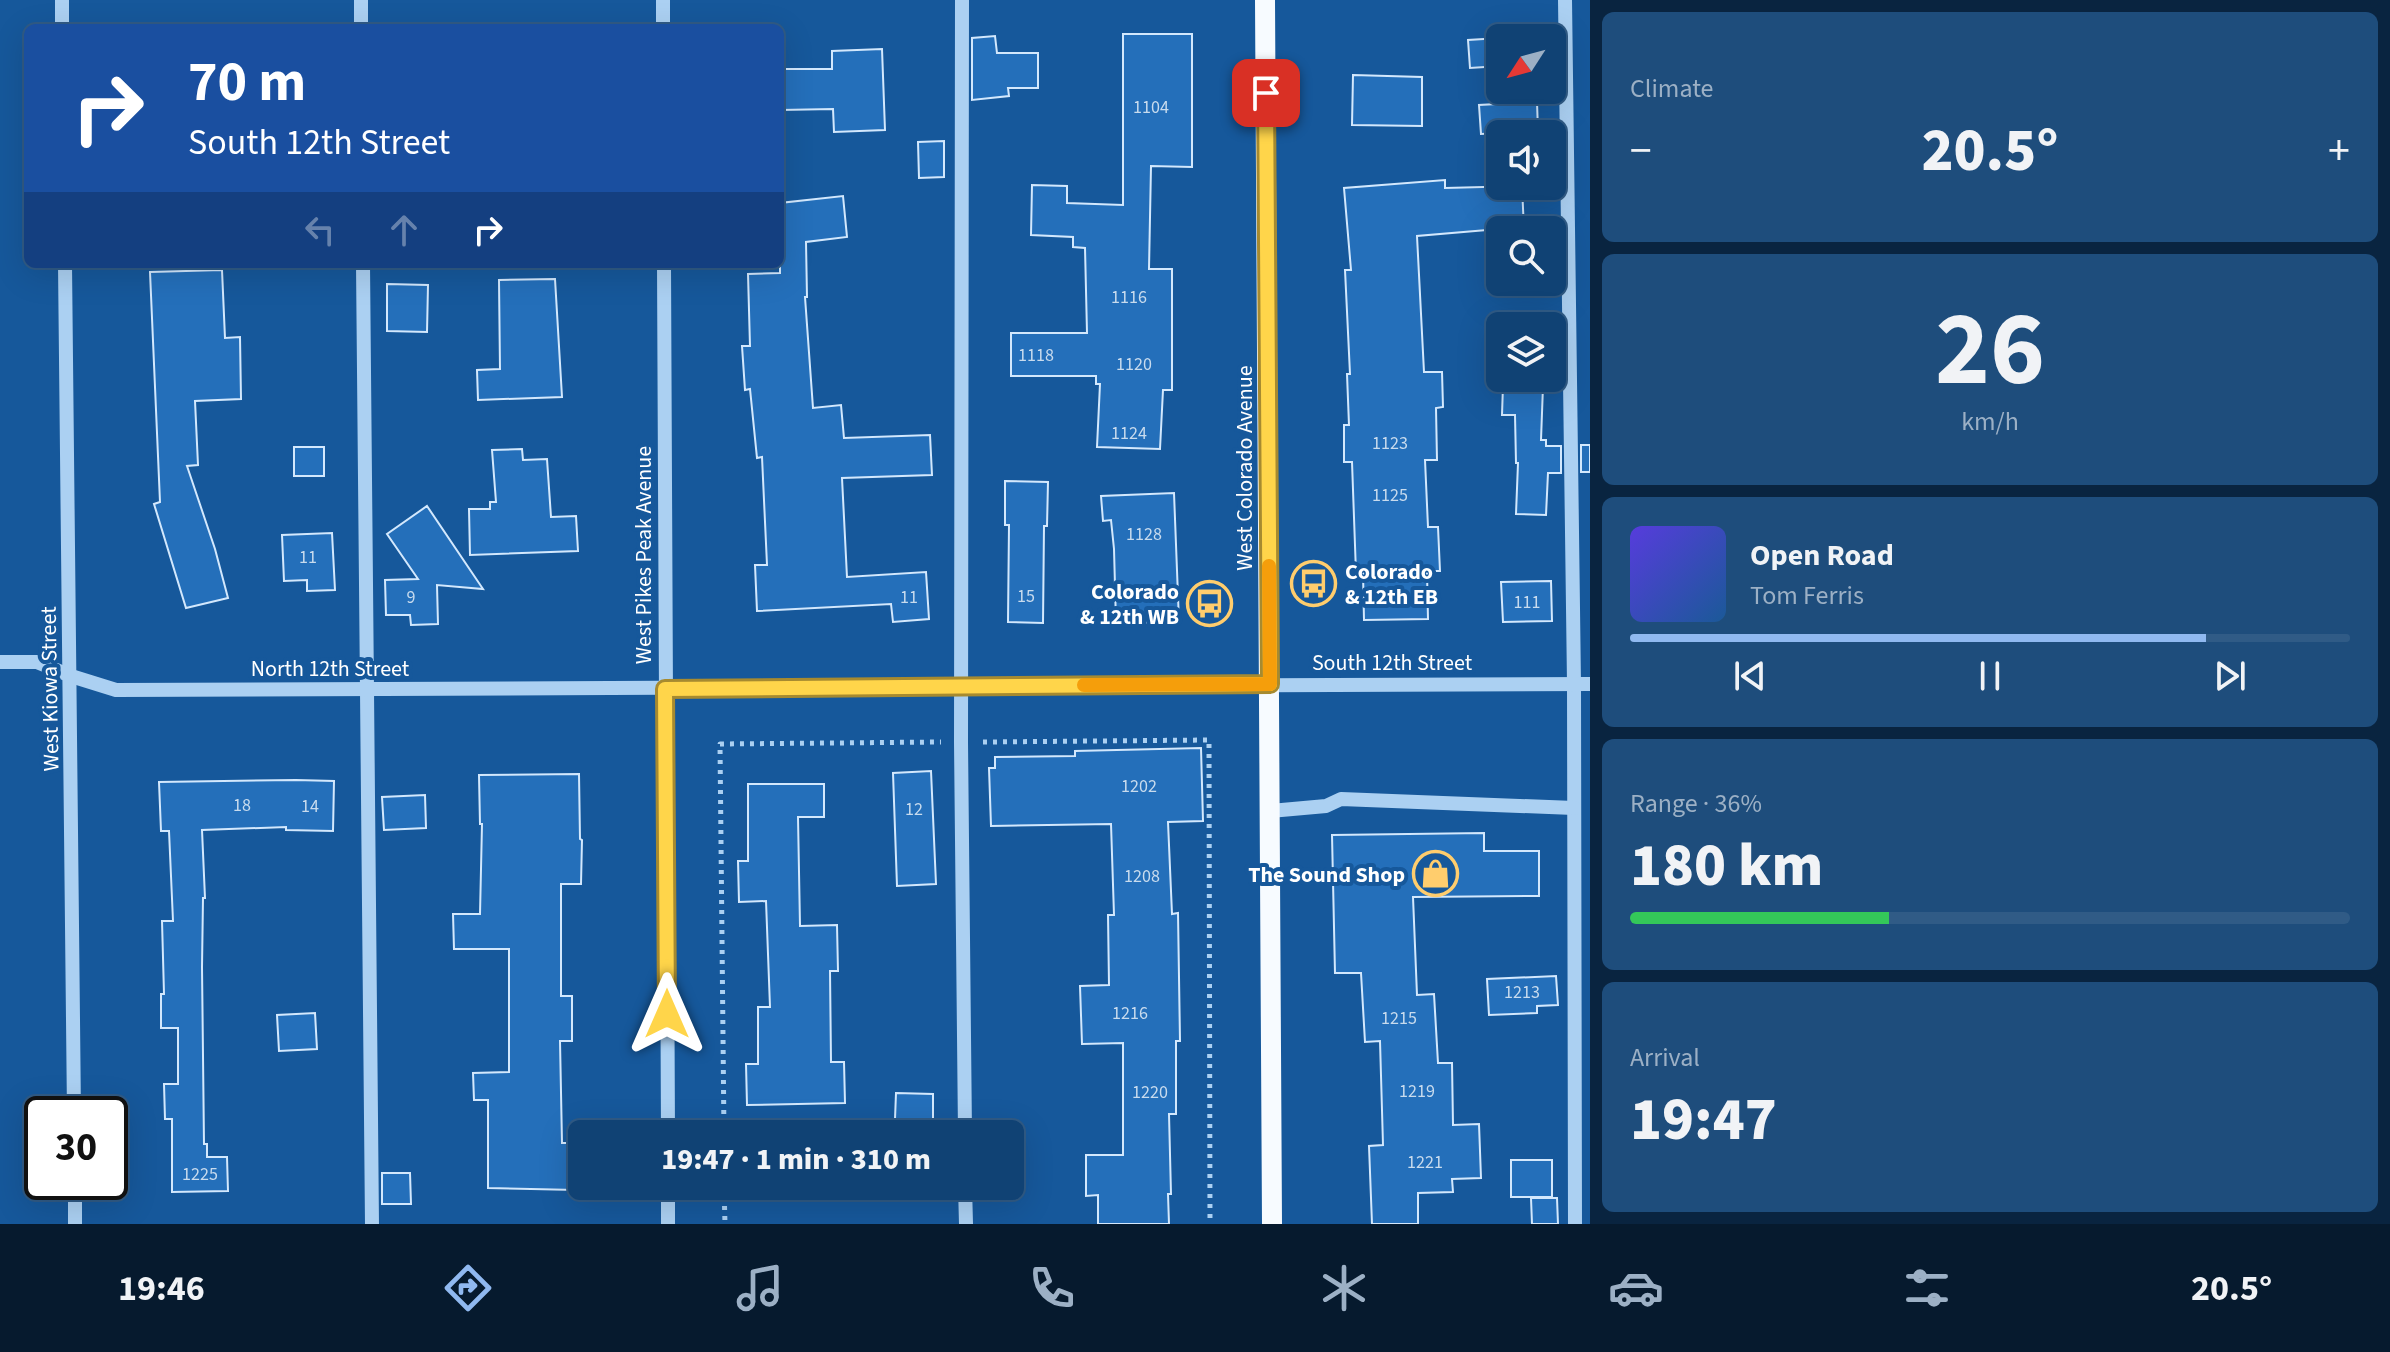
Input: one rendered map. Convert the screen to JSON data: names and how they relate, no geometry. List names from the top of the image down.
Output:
{
  "streets": {
    "main road": ["West Colorado Avenue"],
    "street": [
      "West Pikes Peak Avenue",
      "South 12th Street",
      "North 12th Street",
      "West Kiowa Street"
    ]
  },
  "crossings": [
    ["West Colorado Avenue", "South 12th Street"],
    ["West Pikes Peak Avenue", "South 12th Street"],
    ["West Pikes Peak Avenue", "North 12th Street"],
    ["South 12th Street", "North 12th Street"],
    ["North 12th Street", "West Kiowa Street"]
  ],
  "places": {
    "bus stop": ["Colorado & 12th EB", "Colorado & 12th WB"],
    "shop": ["The Sound Shop"]
  },
  "house_numbers": [
    "1104",
    "1116",
    "1118",
    "1120",
    "1124",
    "1123",
    "1125",
    "1128",
    "11",
    "15",
    "9",
    "11",
    "111",
    "1202",
    "18",
    "14",
    "12",
    "1208",
    "1213",
    "1216",
    "1215",
    "1219",
    "1220",
    "1221",
    "1225"
  ],
  "north": "bottom left",
  "page": {
    "tile": [
      "Climate",
      ["26", "km/h"],
      ["Range · 36%", "180 km"],
      ["Arrival", "19:47"]
    ],
    "turn": ["70 m", "South 12th Street"],
    "heat": ["−", "20.5°", "+"],
    "song": ["Open Road", "Tom Ferris"],
    "limit": "30",
    "trip": "19:47 · 1 min · 310 m",
    "tabs": ["19:46", "20.5°"]
  }
}
